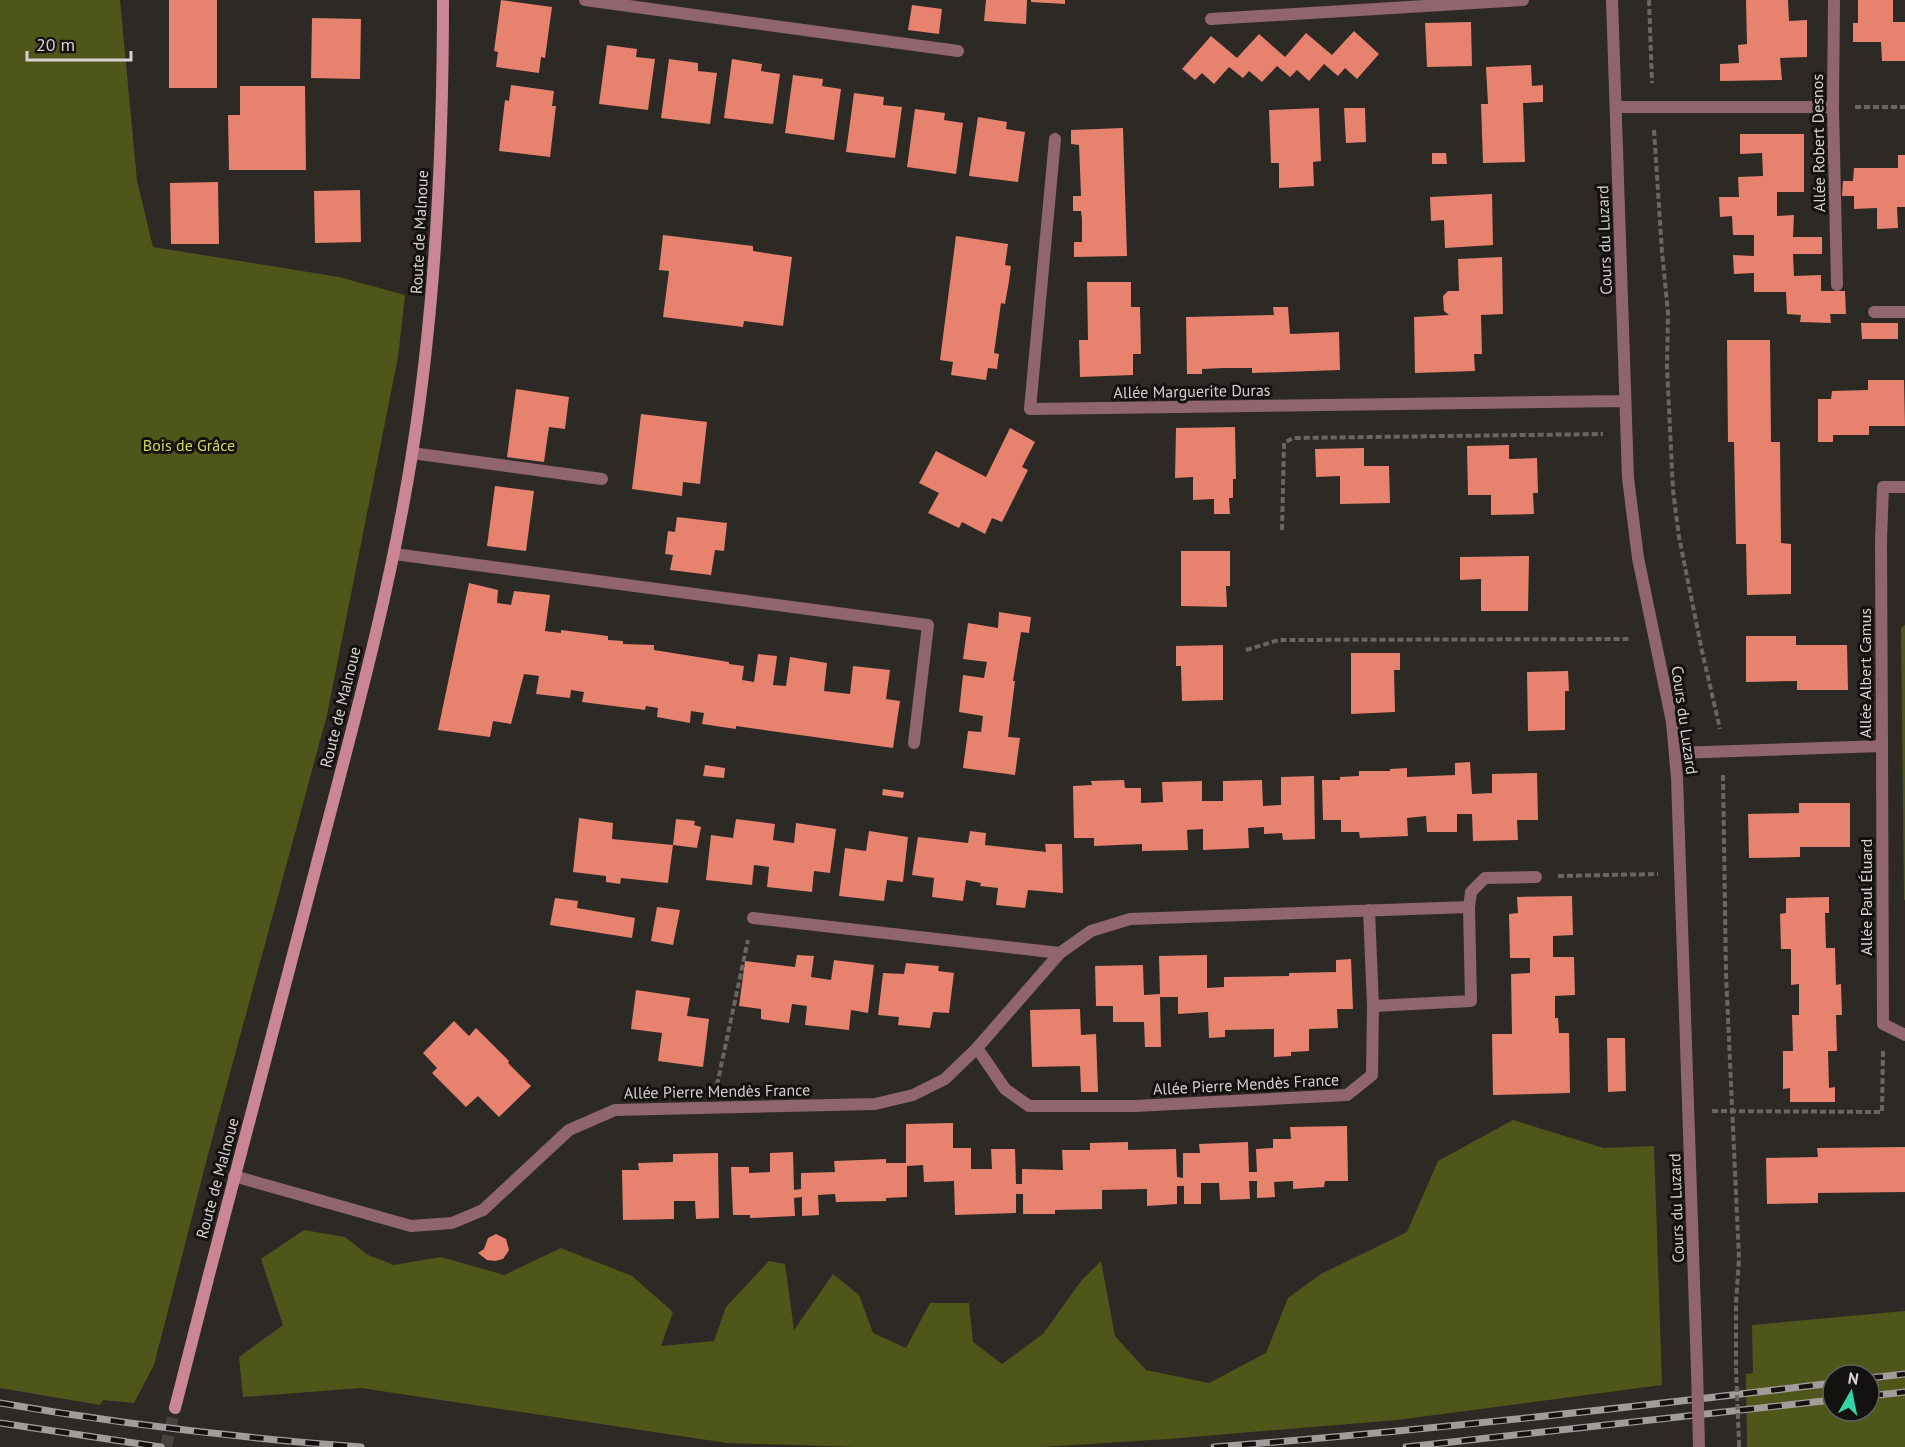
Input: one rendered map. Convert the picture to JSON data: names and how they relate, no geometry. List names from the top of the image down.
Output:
{
  "streets": {
    "main road": ["Route de Malnoue"],
    "street": [
      "Allée Robert Desnos",
      "Cours du Luzard",
      "Allée Marguerite Duras",
      "Allée Albert Camus",
      "Allée Paul Éluard",
      "Allée Pierre Mendès France"
    ]
  },
  "crossings": [
    ["Route de Malnoue", "Allée Pierre Mendès France"],
    ["Cours du Luzard", "Allée Marguerite Duras"],
    ["Cours du Luzard", "Allée Albert Camus"],
    ["Allée Albert Camus", "Allée Paul Éluard"]
  ],
  "parks": ["Bois de Grâce"],
  "scale_bar": "20 m",
  "north": "top"
}
